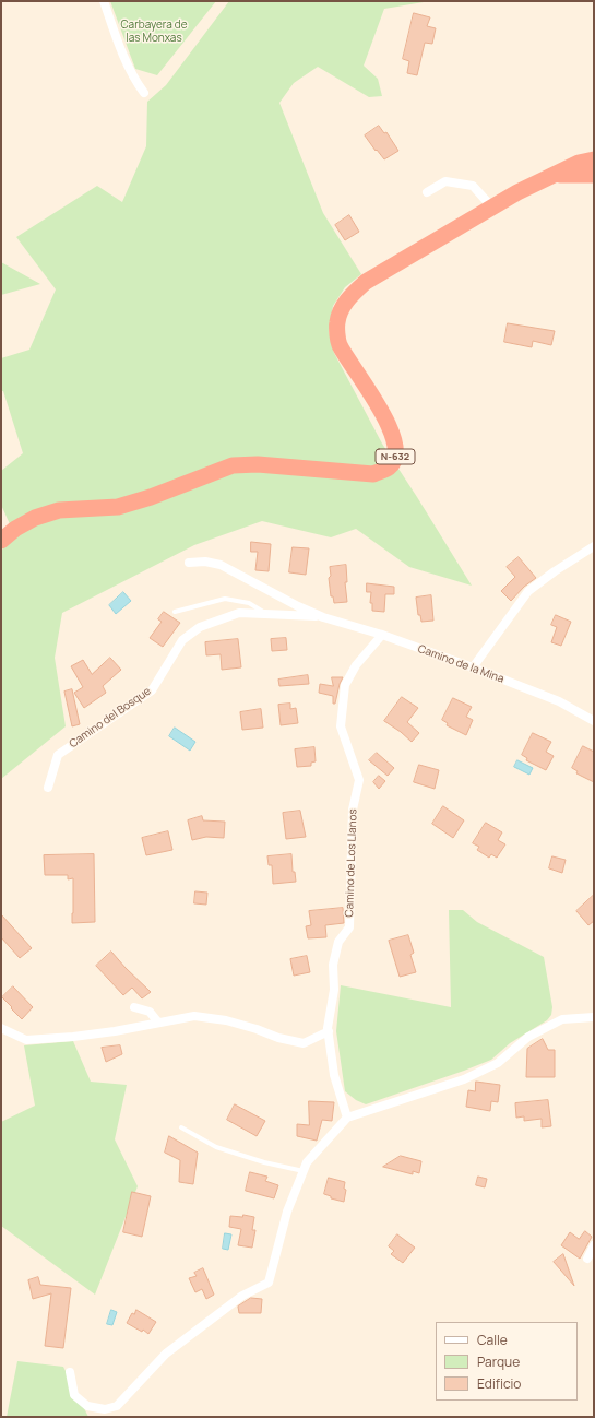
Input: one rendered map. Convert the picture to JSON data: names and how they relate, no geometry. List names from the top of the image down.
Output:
{
  "streets": {
    "highway": ["N-632"],
    "street": ["Camino de la Mina", "Camino del Bosque", "Camino de Los Llanos"]
  },
  "crossings": [
    ["Camino de la Mina", "Camino del Bosque"],
    ["Camino de la Mina", "Camino de Los Llanos"]
  ],
  "parks": ["Carbayera de las Monxas"],
  "legend": ["Calle", "Parque", "Edificio"]
}
